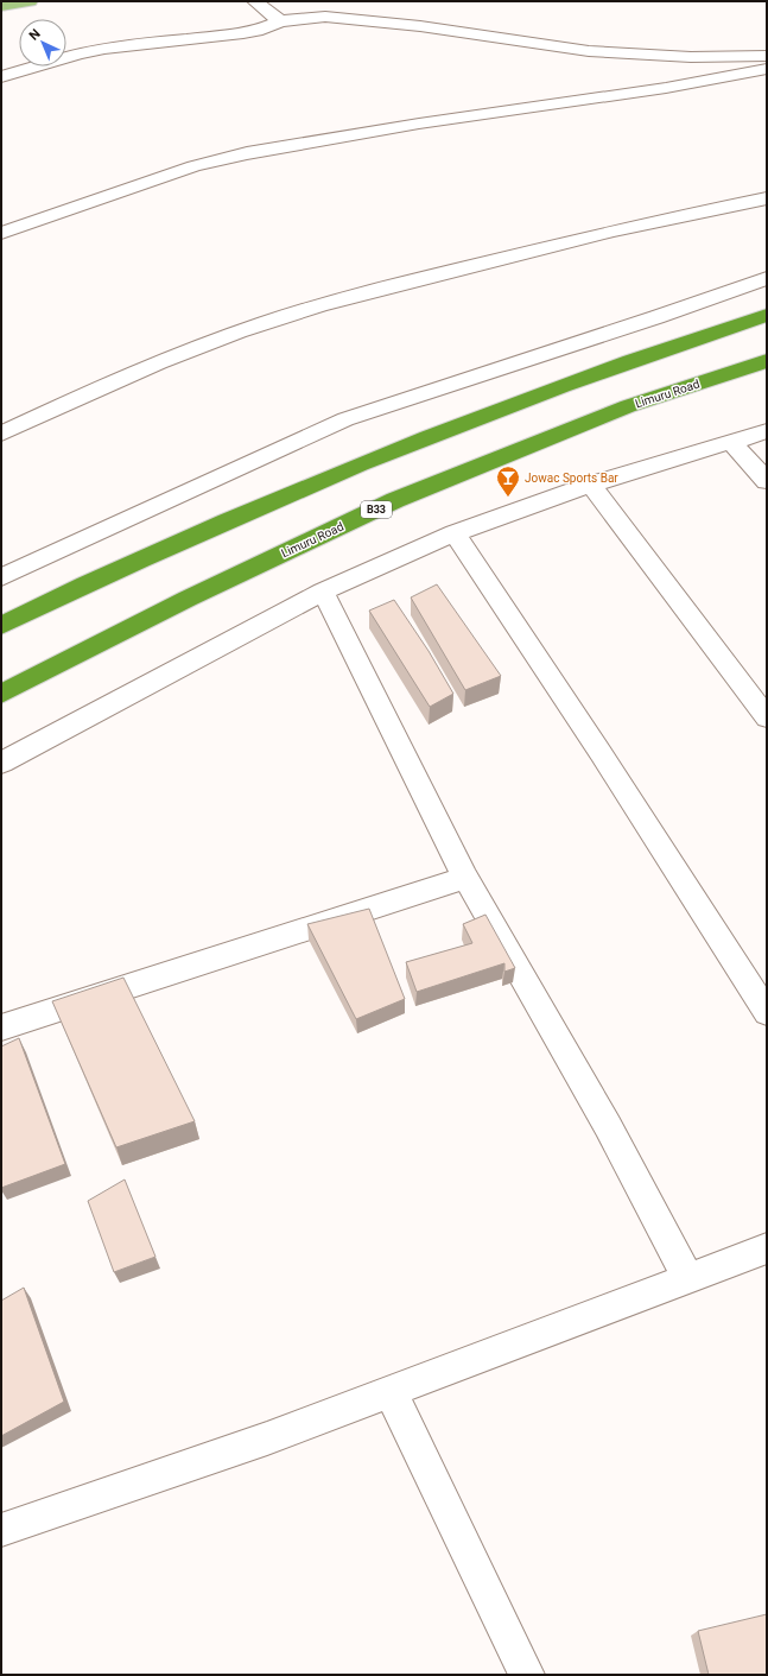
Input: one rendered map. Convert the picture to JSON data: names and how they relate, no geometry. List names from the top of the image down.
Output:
{
  "streets": {
    "highway": ["Limuru Road", "B33"]
  },
  "places": {
    "bar": ["Jowac Sports Bar"]
  },
  "north": "top left"
}
